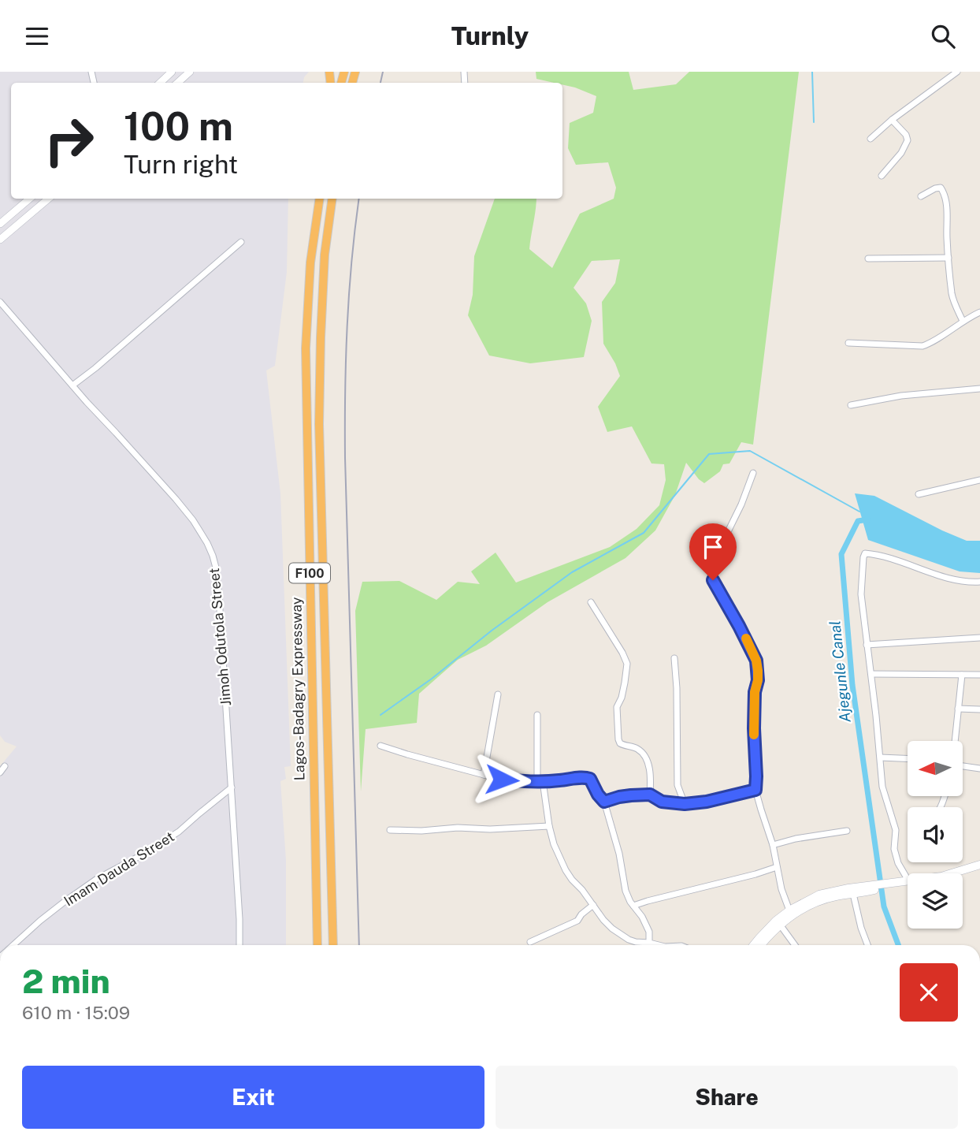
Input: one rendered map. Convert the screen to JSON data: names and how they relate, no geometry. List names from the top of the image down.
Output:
{
  "streets": {
    "highway": ["F100", "Lagos-Badagry Expressway"],
    "street": ["Jimoh Odutola Street", "Imam Dauda Street"]
  },
  "crossings": [
    ["Jimoh Odutola Street", "Imam Dauda Street"]
  ],
  "water": ["Ajegunle Canal"],
  "north": "left",
  "page": {
    "header": "Turnly",
    "turn": ["100 m", "Turn right"],
    "heading": ["2 min", "610 m · 15:09"],
    "buttons": ["Exit", "Share"]
  }
}
